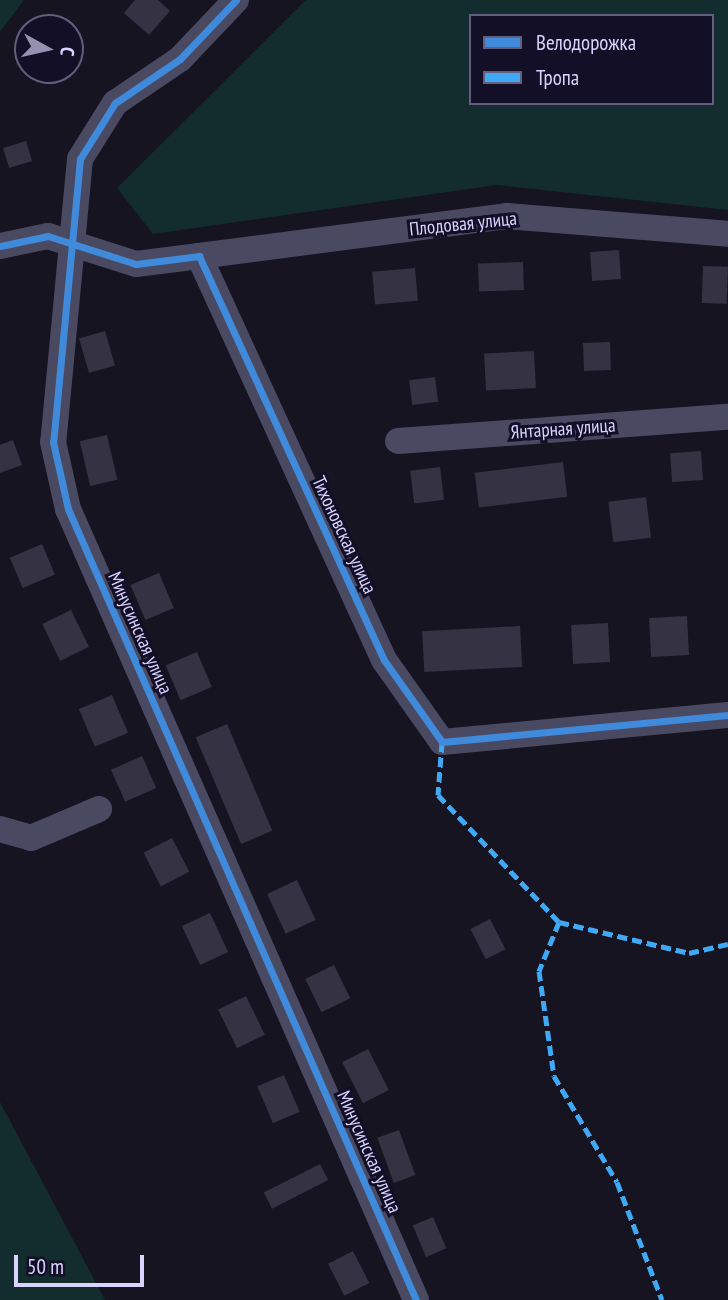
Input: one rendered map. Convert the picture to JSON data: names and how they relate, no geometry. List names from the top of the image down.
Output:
{
  "streets": {
    "street": [
      "Плодовая улица",
      "Янтарная улица",
      "Тихоновская улица",
      "Минусинская улица"
    ]
  },
  "crossings": [
    ["Плодовая улица", "Тихоновская улица"]
  ],
  "legend": ["Велодорожка", "Тропа"],
  "scale_bar": "50 m",
  "north": "right"
}
